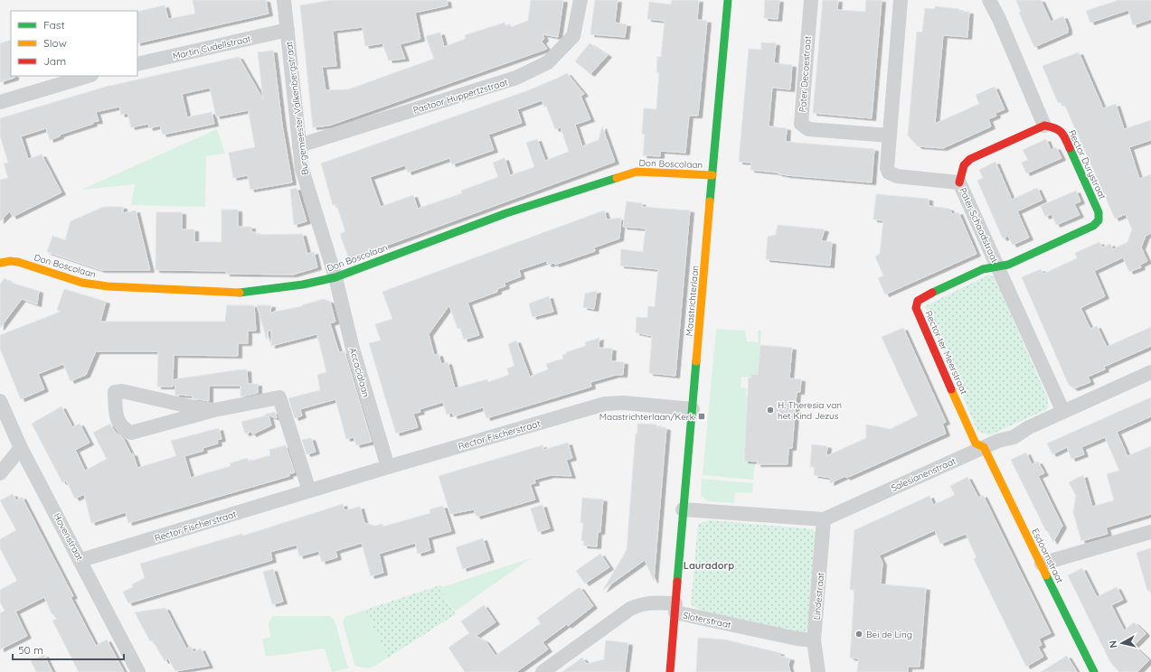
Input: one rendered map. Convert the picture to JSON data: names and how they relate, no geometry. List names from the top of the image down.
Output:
{
  "streets": {
    "street": [
      "Martin Cudellstraat",
      "Pater Decaestraat",
      "Pastoor Huppertzstraat",
      "Burgemeester Valkenbergstraat",
      "Don Boscolaan",
      "Rector Durystraat",
      "Pater Schaadstraat",
      "Maastrichterlaan",
      "Rector ter Meerstraat",
      "Accacialaan",
      "Rector Fischerstraat",
      "Salesianenstraat",
      "Hovenstraat",
      "Esdoornstraat",
      "Lindestraat",
      "Sloterstraat"
    ]
  },
  "crossings": [
    ["Martin Cudellstraat", "Burgemeester Valkenbergstraat"],
    ["Pater Decaestraat", "Pater Schaadstraat"],
    ["Pastoor Huppertzstraat", "Burgemeester Valkenbergstraat"],
    ["Burgemeester Valkenbergstraat", "Don Boscolaan"],
    ["Burgemeester Valkenbergstraat", "Accacialaan"],
    ["Don Boscolaan", "Maastrichterlaan"],
    ["Don Boscolaan", "Accacialaan"],
    ["Rector Durystraat", "Pater Schaadstraat"],
    ["Rector Durystraat", "Rector ter Meerstraat"],
    ["Pater Schaadstraat", "Rector ter Meerstraat"],
    ["Pater Schaadstraat", "Salesianenstraat"],
    ["Maastrichterlaan", "Rector Fischerstraat"],
    ["Maastrichterlaan", "Salesianenstraat"],
    ["Maastrichterlaan", "Sloterstraat"],
    ["Rector ter Meerstraat", "Salesianenstraat"],
    ["Rector ter Meerstraat", "Esdoornstraat"],
    ["Accacialaan", "Rector Fischerstraat"],
    ["Rector Fischerstraat", "Hovenstraat"],
    ["Salesianenstraat", "Esdoornstraat"],
    ["Salesianenstraat", "Lindestraat"],
    ["Lindestraat", "Sloterstraat"]
  ],
  "districts": ["Lauradorp"],
  "places": {
    "other": ["H. Theresia van het Kind Jezus", "Bei de Ling"],
    "transit": ["Maastrichterlaan/Kerk"]
  },
  "legend": ["Fast", "Slow", "Jam"],
  "scale_bar": "50 m",
  "north": "left"
}
